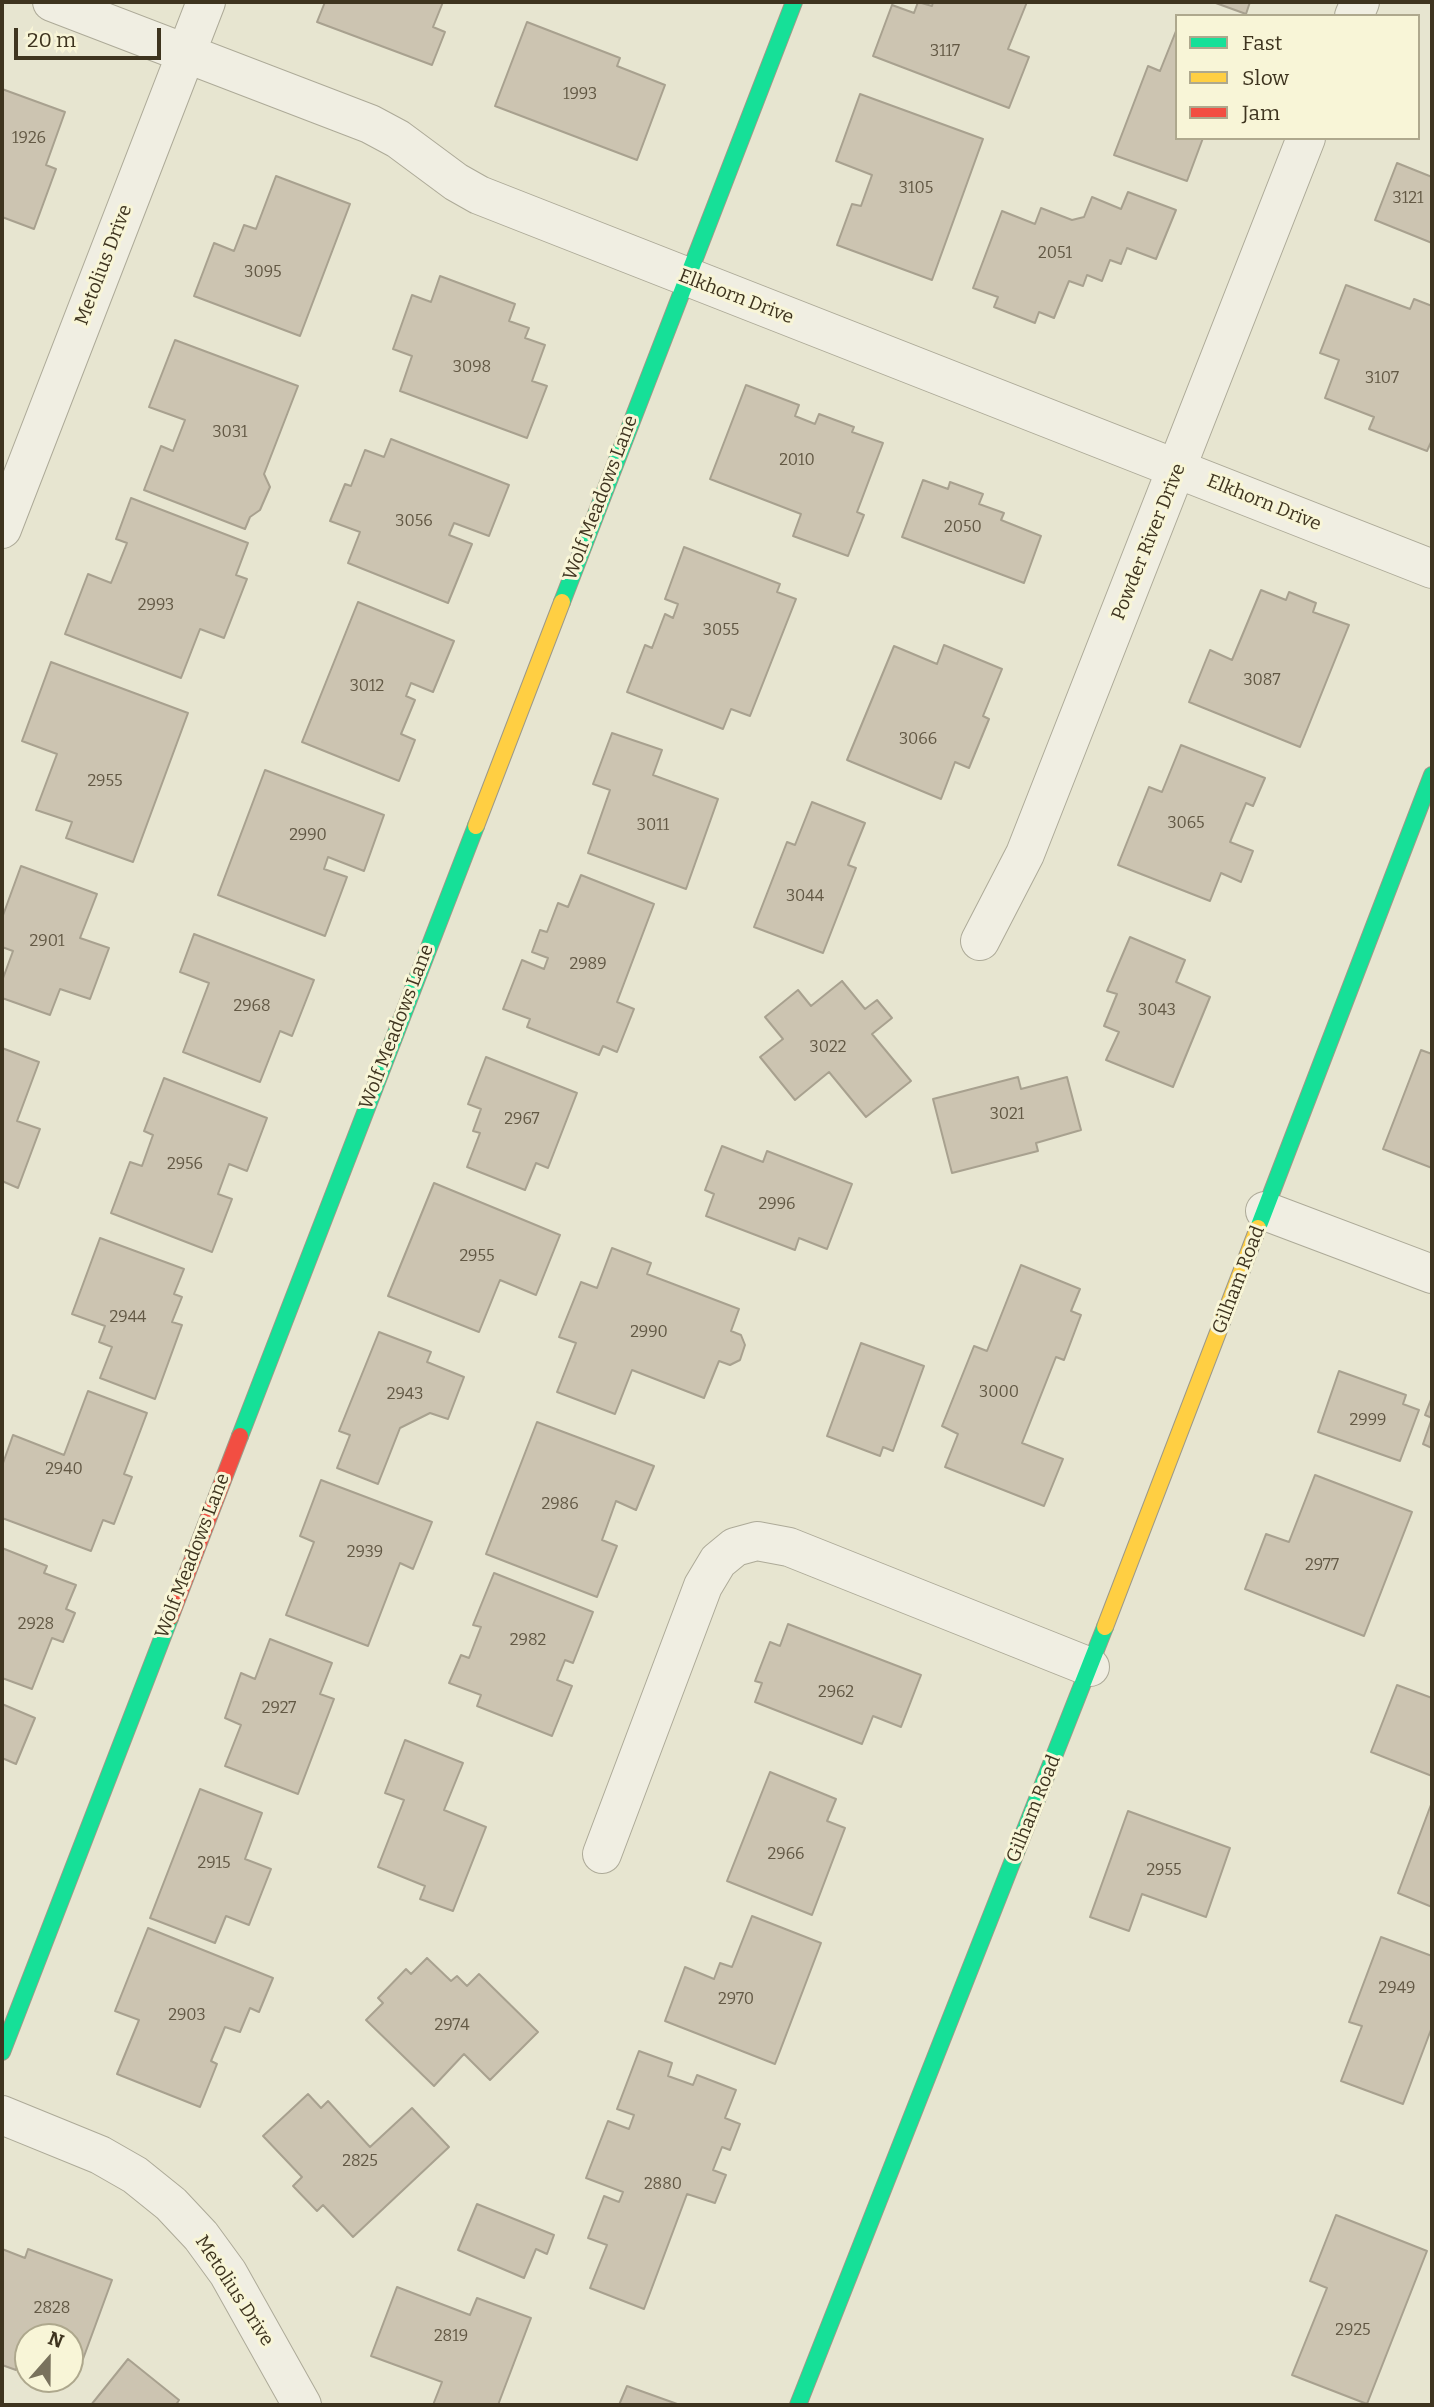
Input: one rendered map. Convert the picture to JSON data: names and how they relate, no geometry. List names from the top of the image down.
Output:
{
  "streets": {
    "street": [
      "Metolius Drive",
      "Elkhorn Drive",
      "Wolf Meadows Lane",
      "Powder River Drive",
      "Gilham Road"
    ]
  },
  "crossings": [
    ["Metolius Drive", "Elkhorn Drive"],
    ["Elkhorn Drive", "Wolf Meadows Lane"],
    ["Elkhorn Drive", "Powder River Drive"]
  ],
  "house_numbers": [
    "3117",
    "1993",
    "1926",
    "3105",
    "3121",
    "2051",
    "3095",
    "3098",
    "3107",
    "3031",
    "2010",
    "3056",
    "2050",
    "2993",
    "3055",
    "3087",
    "3012",
    "3066",
    "2955",
    "3065",
    "3011",
    "2990",
    "3044",
    "2901",
    "2989",
    "2968",
    "3043",
    "3022",
    "3021",
    "2967",
    "2956",
    "2996",
    "2955",
    "2944",
    "2990",
    "3000",
    "2943",
    "2999",
    "2940",
    "2986",
    "2939",
    "2977",
    "2928",
    "2982",
    "2962",
    "2927",
    "2966",
    "2915",
    "2955",
    "2949",
    "2970",
    "2903",
    "2974",
    "2825",
    "2880",
    "2828",
    "2925",
    "2819"
  ],
  "legend": ["Fast", "Slow", "Jam"],
  "scale_bar": "20 m",
  "north": "top"
}
